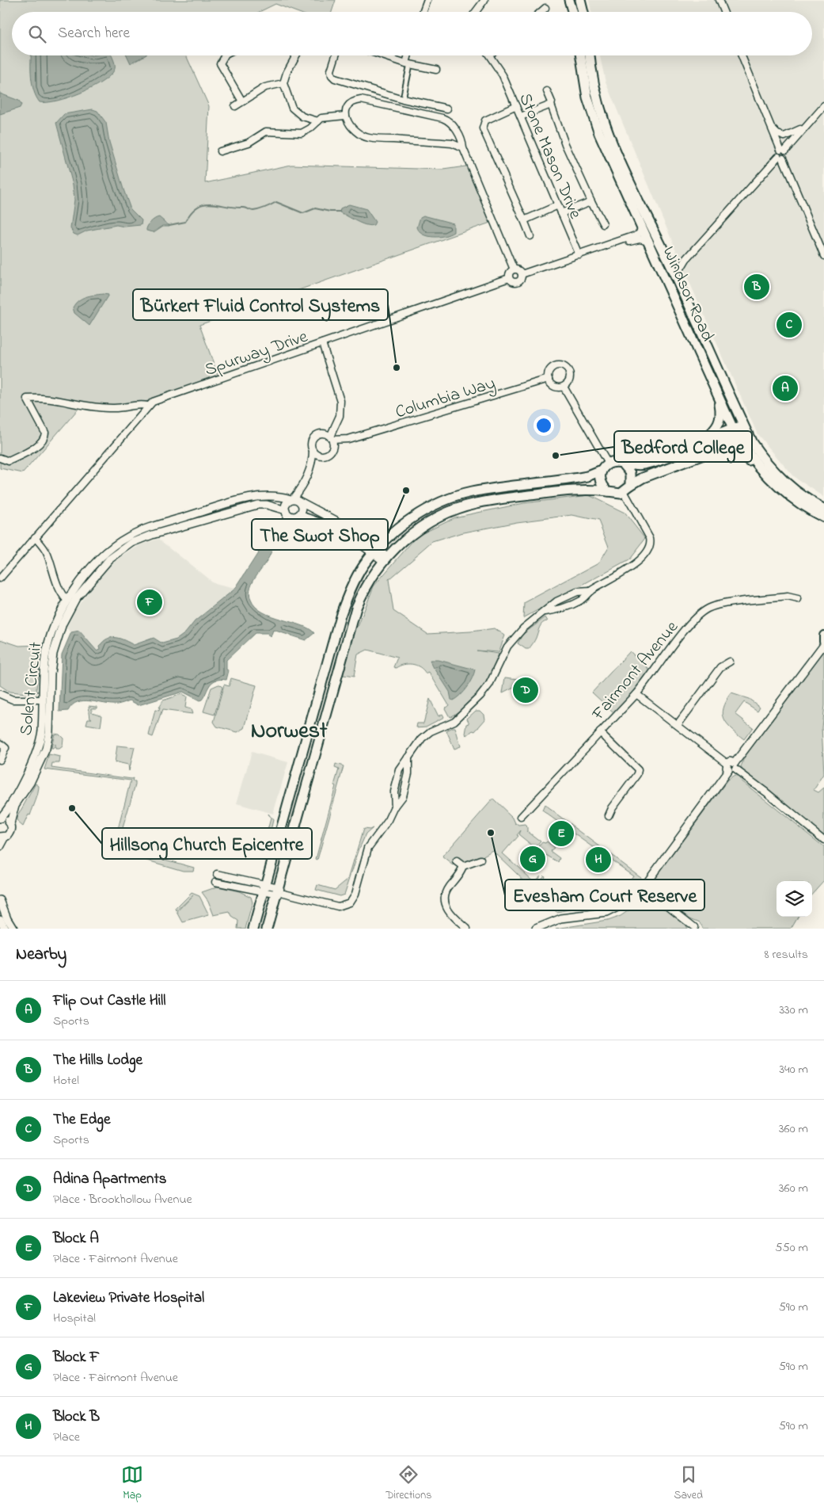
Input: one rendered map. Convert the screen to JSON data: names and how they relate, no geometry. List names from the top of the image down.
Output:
{
  "streets": {
    "main road": ["Windsor Road"],
    "street": [
      "Stone Mason Drive",
      "Spurway Drive",
      "Columbia Way",
      "Fairmont Avenue",
      "Solent Circuit"
    ]
  },
  "districts": ["Norwest"],
  "places": [
    "Bürkert Fluid Control Systems",
    "Bedford College",
    "The Swot Shop",
    "Hillsong Church Epicentre",
    "Evesham Court Reserve"
  ],
  "page": {
    "search": "Search here",
    "pins": [
      "B",
      "C",
      "A",
      "F",
      "D",
      "E",
      "G",
      "H"
    ],
    "heading": ["Nearby", "8 results"],
    "list": [
      {
        "mark": "A",
        "name": "Flip Out Castle Hill",
        "note": "Sports",
        "value": "330 m"
      },
      {
        "mark": "B",
        "name": "The Hills Lodge",
        "note": "Hotel",
        "value": "340 m"
      },
      {
        "mark": "C",
        "name": "The Edge",
        "note": "Sports",
        "value": "360 m"
      },
      {
        "mark": "D",
        "name": "Adina Apartments",
        "note": "Place · Brookhollow Avenue",
        "value": "360 m"
      },
      {
        "mark": "E",
        "name": "Block A",
        "note": "Place · Fairmont Avenue",
        "value": "550 m"
      },
      {
        "mark": "F",
        "name": "Lakeview Private Hospital",
        "note": "Hospital",
        "value": "590 m"
      },
      {
        "mark": "G",
        "name": "Block F",
        "note": "Place · Fairmont Avenue",
        "value": "590 m"
      },
      {
        "mark": "H",
        "name": "Block B",
        "note": "Place",
        "value": "590 m"
      }
    ],
    "nav": ["Map", "Directions", "Saved"]
  }
}
